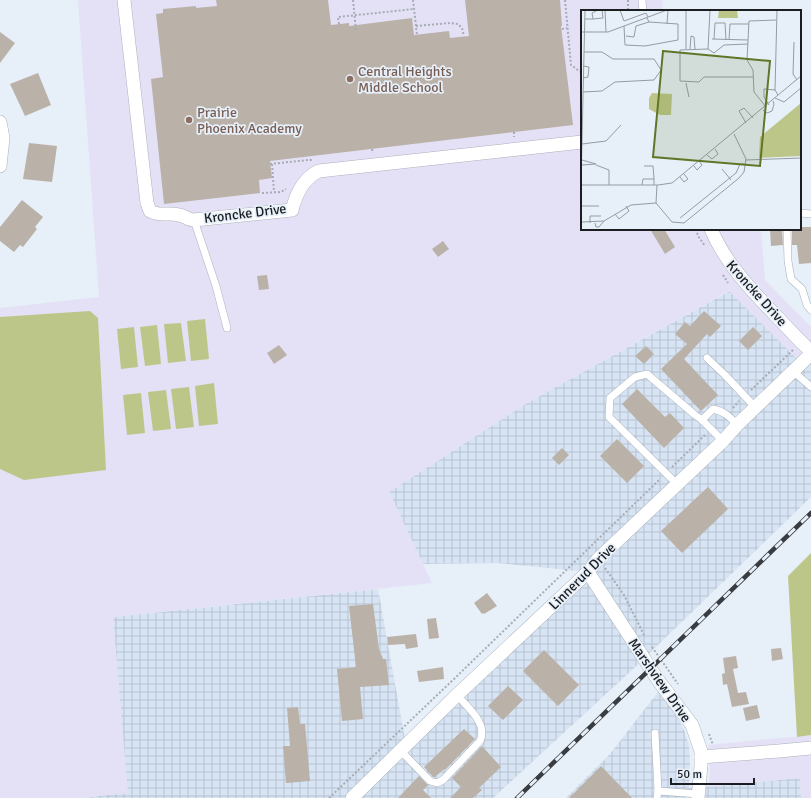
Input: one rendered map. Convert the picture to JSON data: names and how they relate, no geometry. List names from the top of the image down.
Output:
{
  "streets": {
    "street": ["Kroncke Drive", "Linnerud Drive", "Marshview Drive"]
  },
  "crossings": [
    ["Kroncke Drive", "Linnerud Drive"],
    ["Linnerud Drive", "Marshview Drive"]
  ],
  "places": ["Central Heights Middle School", "Prairie Phoenix Academy"],
  "scale_bar": "50 m"
}
